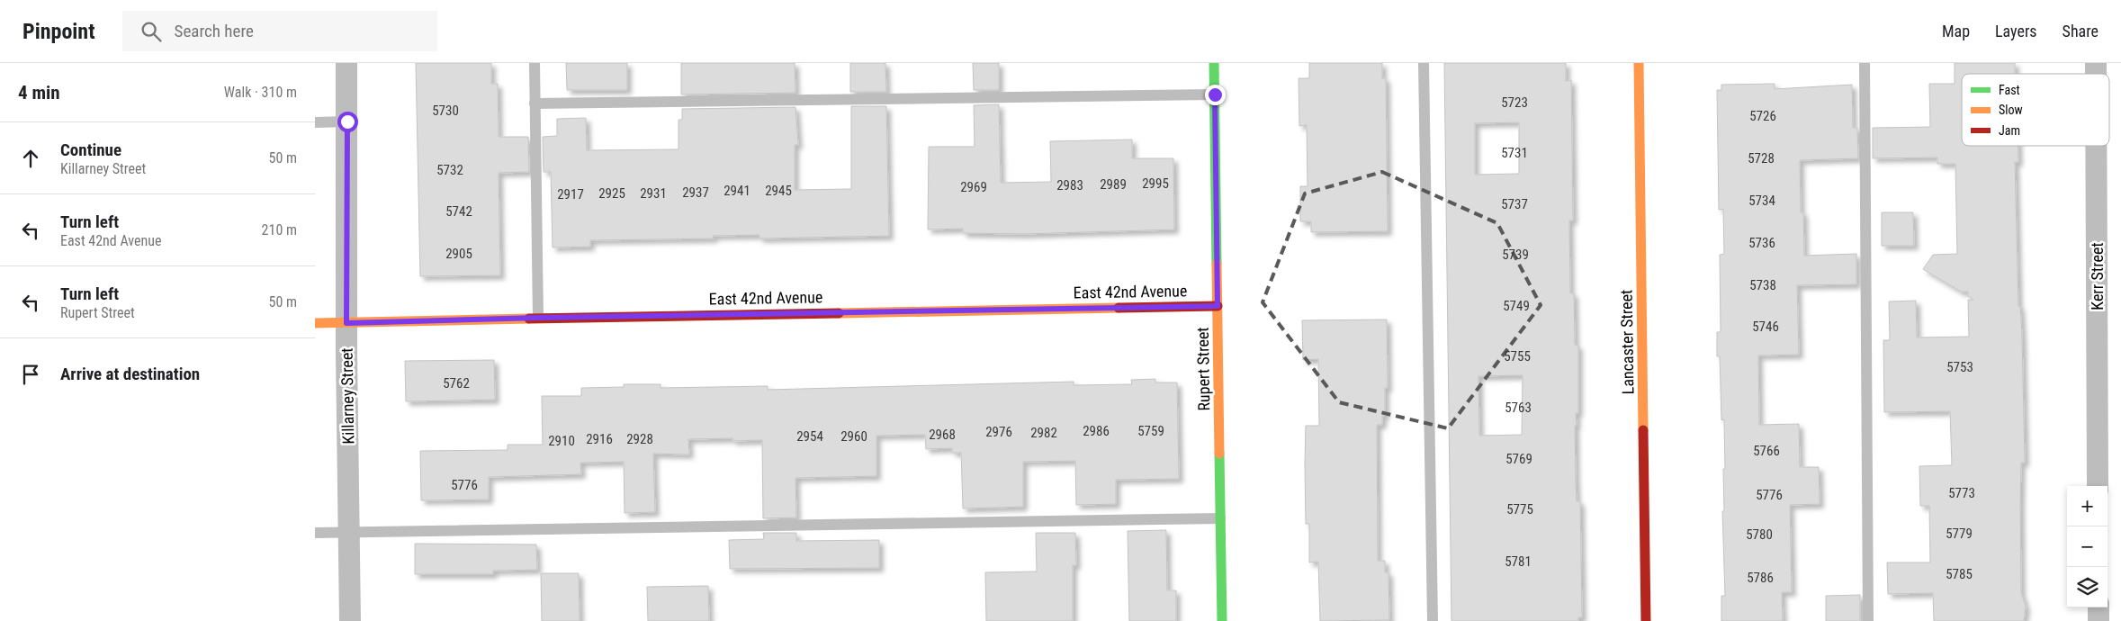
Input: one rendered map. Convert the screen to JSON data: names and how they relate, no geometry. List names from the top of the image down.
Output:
{
  "streets": {
    "street": [
      "Kerr Street",
      "East 42nd Avenue",
      "Lancaster Street",
      "Rupert Street",
      "Killarney Street"
    ]
  },
  "crossings": [
    ["East 42nd Avenue", "Rupert Street"],
    ["East 42nd Avenue", "Killarney Street"]
  ],
  "house_numbers": [
    "5723",
    "5730",
    "5726",
    "5731",
    "5728",
    "5732",
    "2995",
    "2989",
    "2983",
    "2969",
    "2941",
    "2945",
    "2937",
    "2925",
    "2931",
    "2917",
    "5734",
    "5737",
    "5742",
    "5736",
    "2905",
    "5739",
    "5738",
    "5749",
    "5746",
    "5755",
    "5753",
    "5762",
    "5763",
    "2986",
    "5759",
    "2976",
    "2982",
    "2968",
    "2954",
    "2960",
    "2916",
    "2928",
    "2910",
    "5766",
    "5769",
    "5776",
    "5773",
    "5776",
    "5775",
    "5779",
    "5780",
    "5781",
    "5785",
    "5786"
  ],
  "legend": ["Fast", "Slow", "Jam"],
  "page": {
    "header": "Pinpoint",
    "search": "Search here",
    "nav": ["Map", "Layers", "Share"],
    "heading": ["4 min", "Walk · 310 m"],
    "list": [
      ["Continue", "Killarney Street", "50 m"],
      ["Turn left", "East 42nd Avenue", "210 m"],
      ["Turn left", "Rupert Street", "50 m"],
      "Arrive at destination"
    ],
    "map_buttons": ["+", "−"]
  }
}
